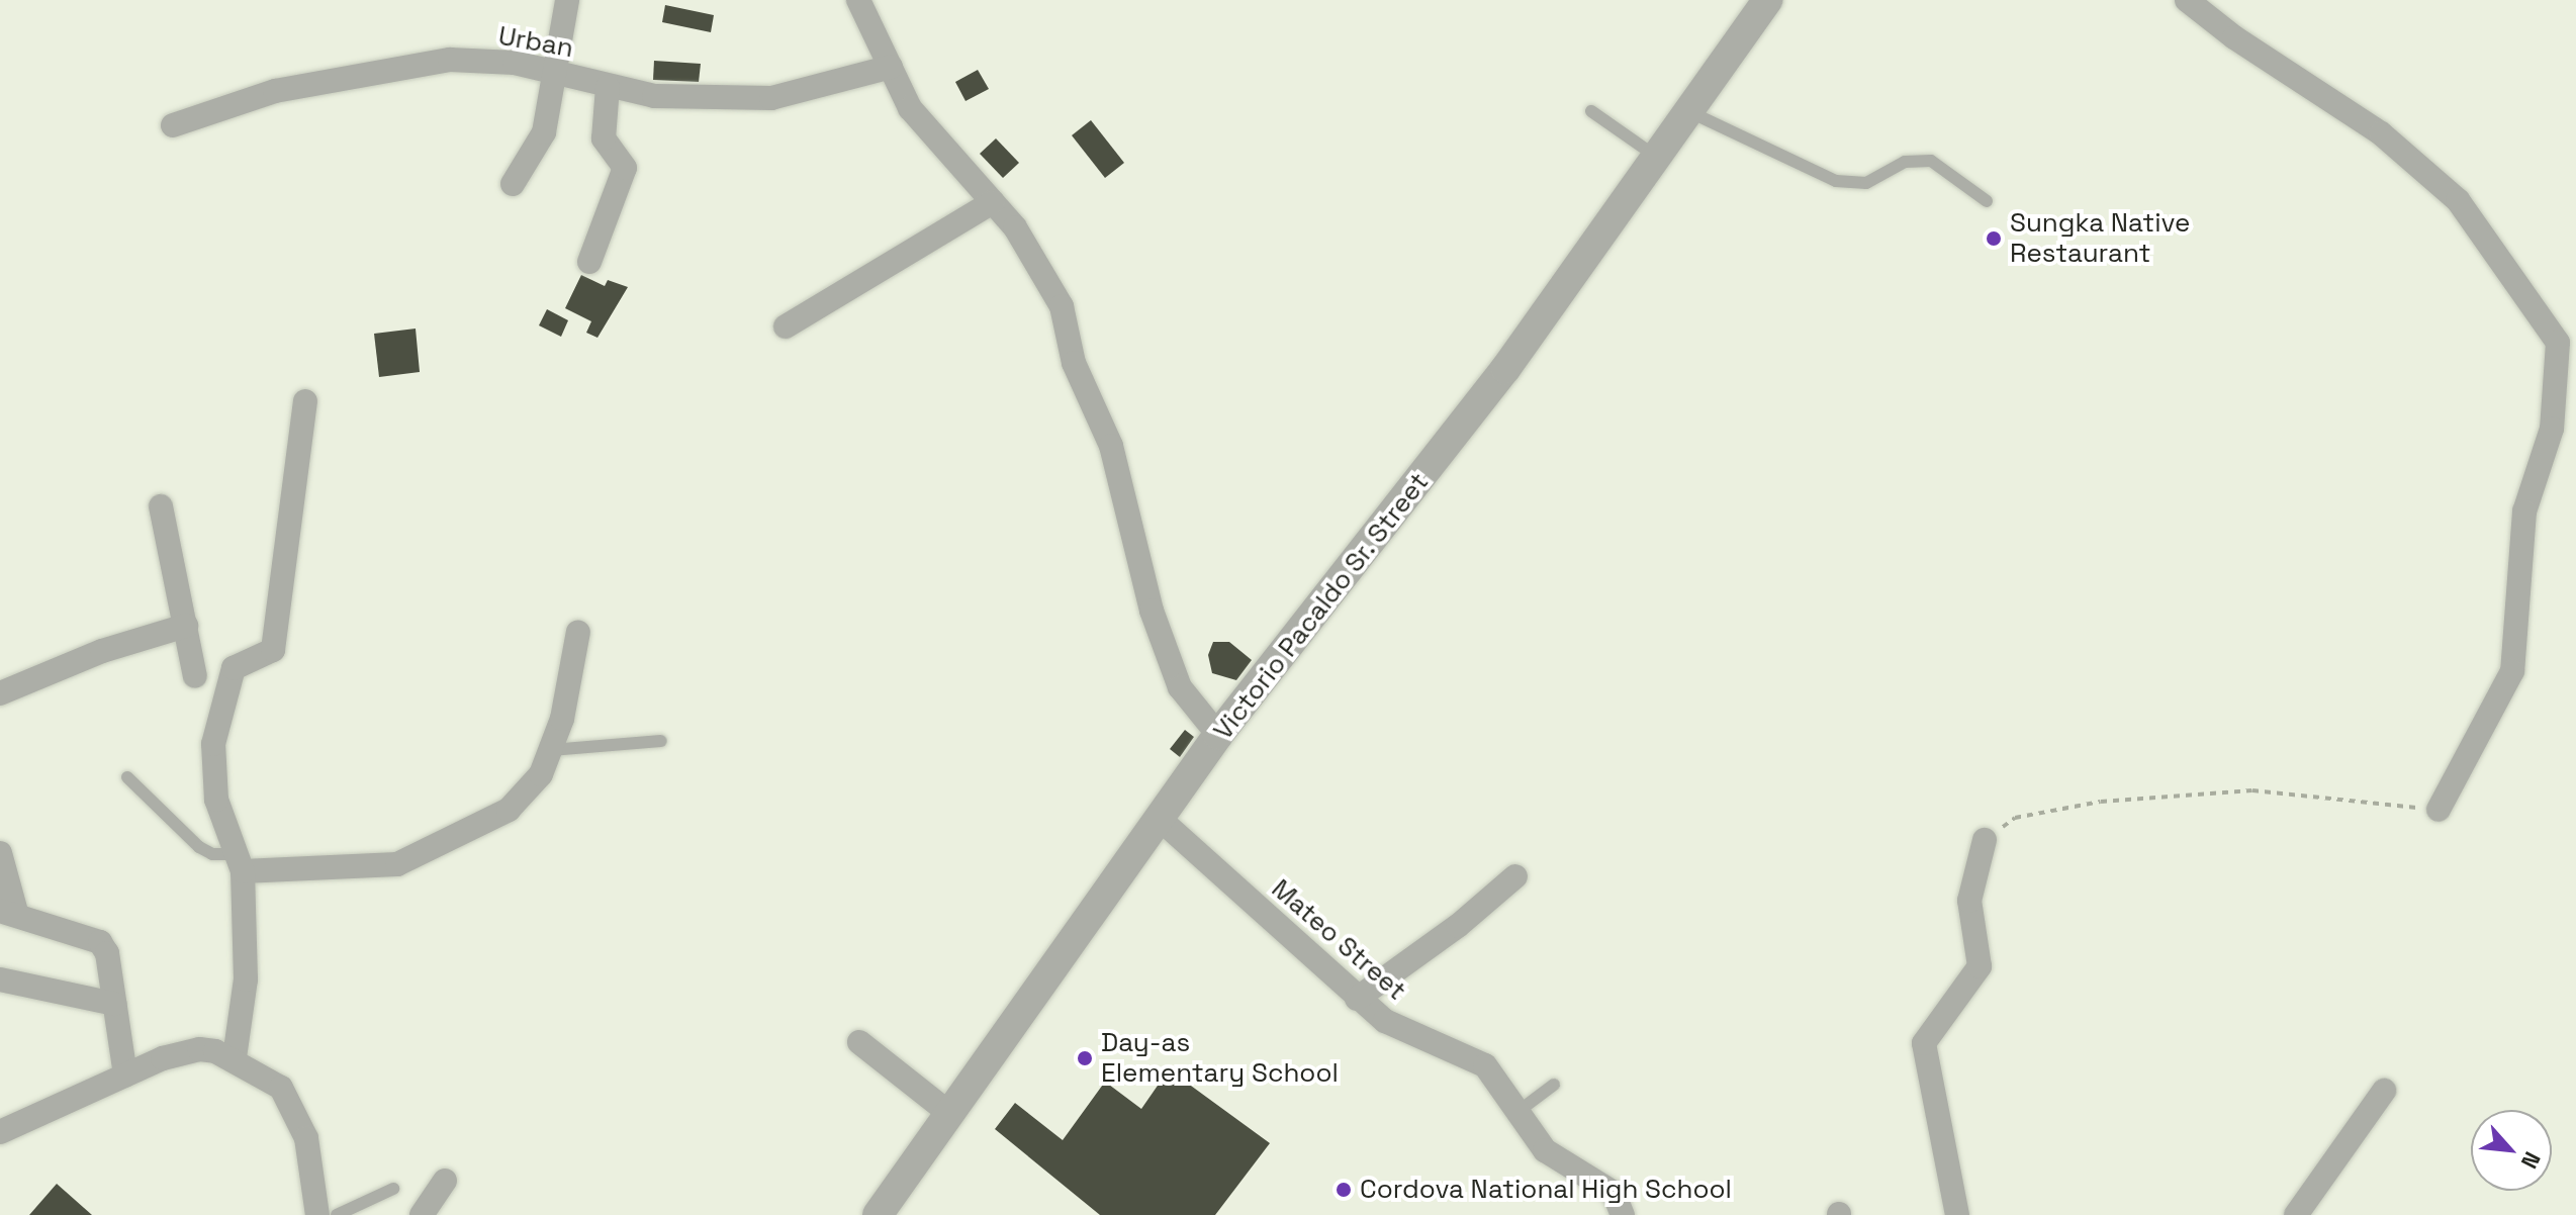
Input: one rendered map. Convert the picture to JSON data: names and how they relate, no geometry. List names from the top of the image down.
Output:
{
  "streets": {
    "street": ["Urban", "Victorio Pacaldo Sr. Street", "Mateo Street"]
  },
  "crossings": [
    ["Victorio Pacaldo Sr. Street", "Mateo Street"]
  ],
  "places": ["Sungka Native Restaurant", "Day-as Elementary School", "Cordova National High School"],
  "north": "bottom right"
}
